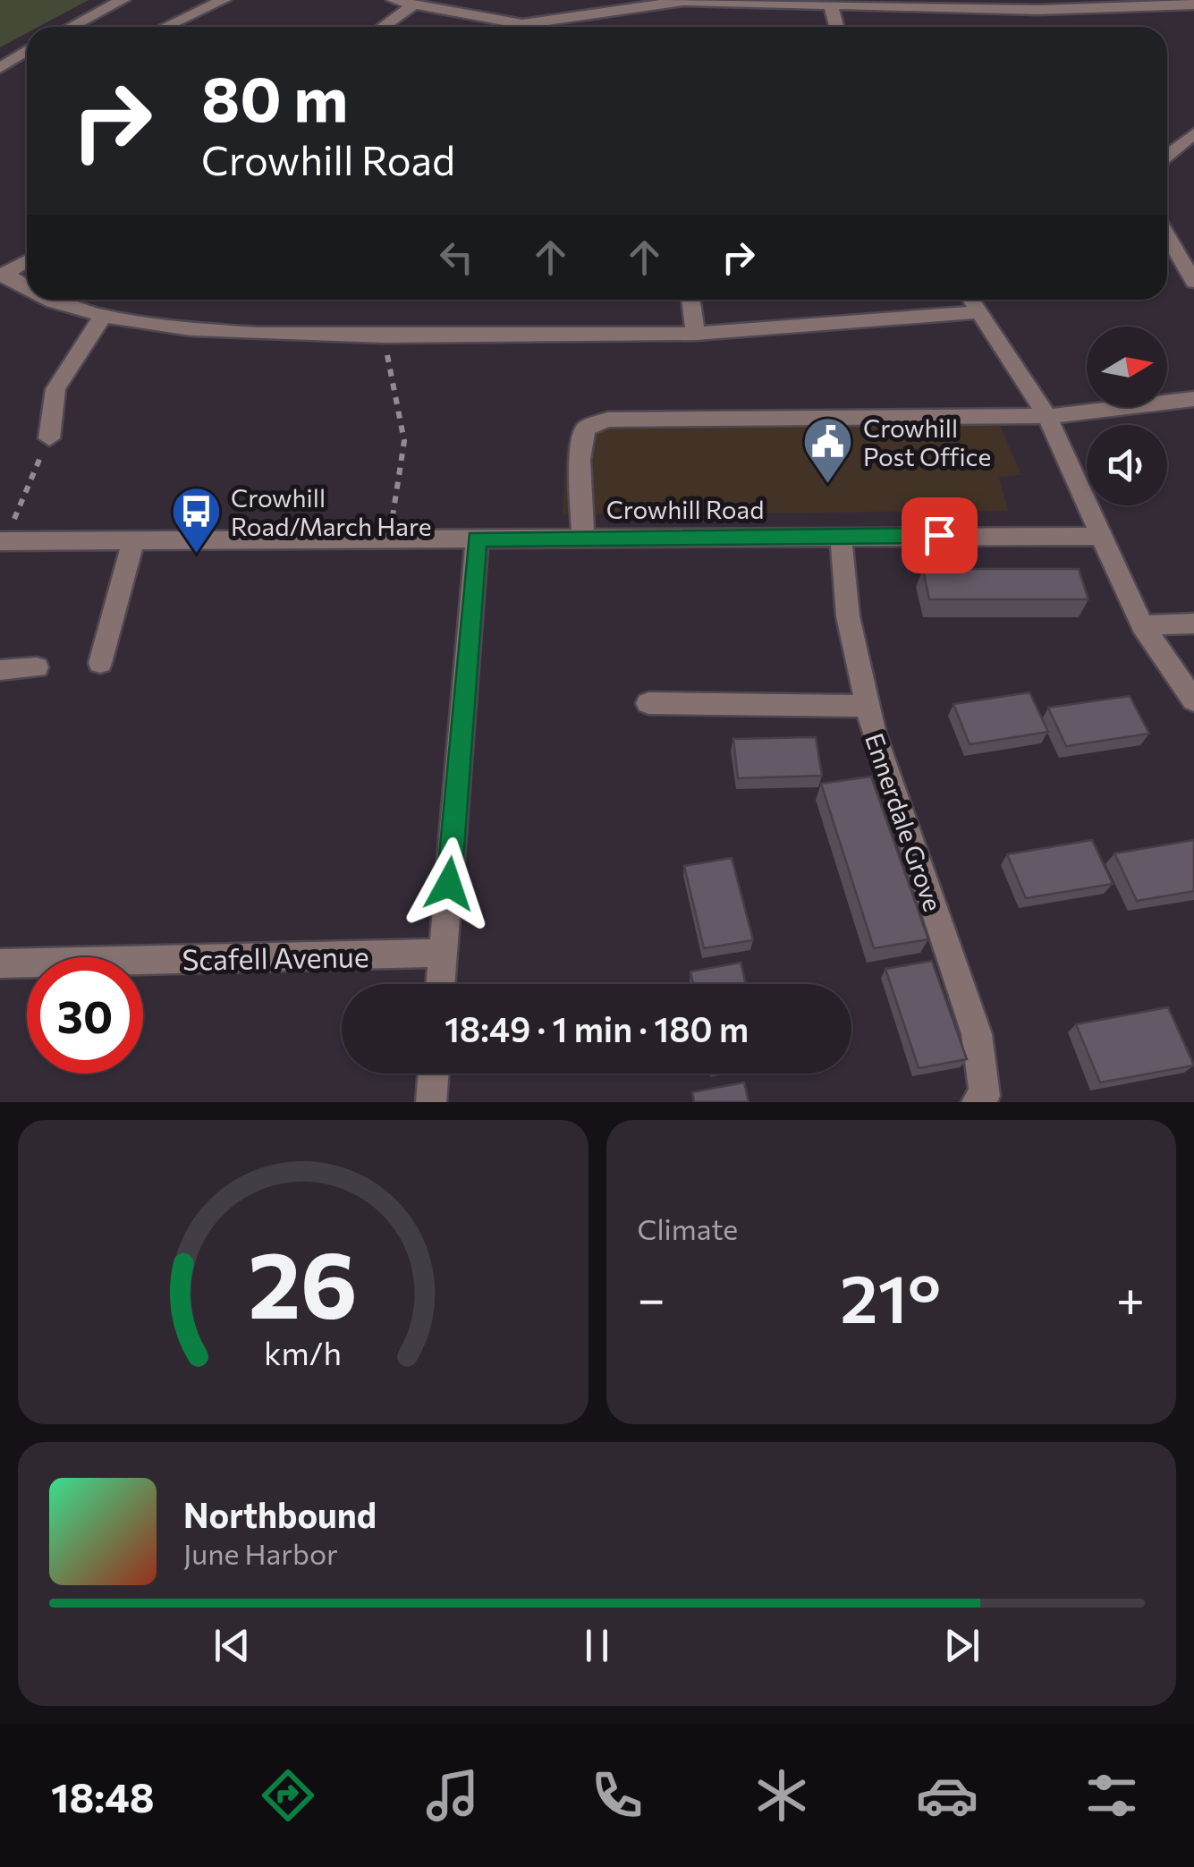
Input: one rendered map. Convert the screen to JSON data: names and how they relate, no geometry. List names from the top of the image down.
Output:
{
  "streets": {
    "street": ["Crowhill Road", "Ennerdale Grove", "Scafell Avenue"]
  },
  "crossings": [
    ["Crowhill Road", "Ennerdale Grove"]
  ],
  "places": {
    "public building": ["Crowhill Post Office"],
    "bus stop": ["Crowhill Road/March Hare"]
  },
  "north": "right",
  "page": {
    "turn": ["80 m", "Crowhill Road"],
    "limit": "30",
    "trip": "18:49 · 1 min · 180 m",
    "tile": "Climate",
    "heat": ["−", "21°", "+"],
    "song": ["Northbound", "June Harbor"],
    "tabs": "18:48",
    "gauge": ["26", "km/h"]
  }
}
